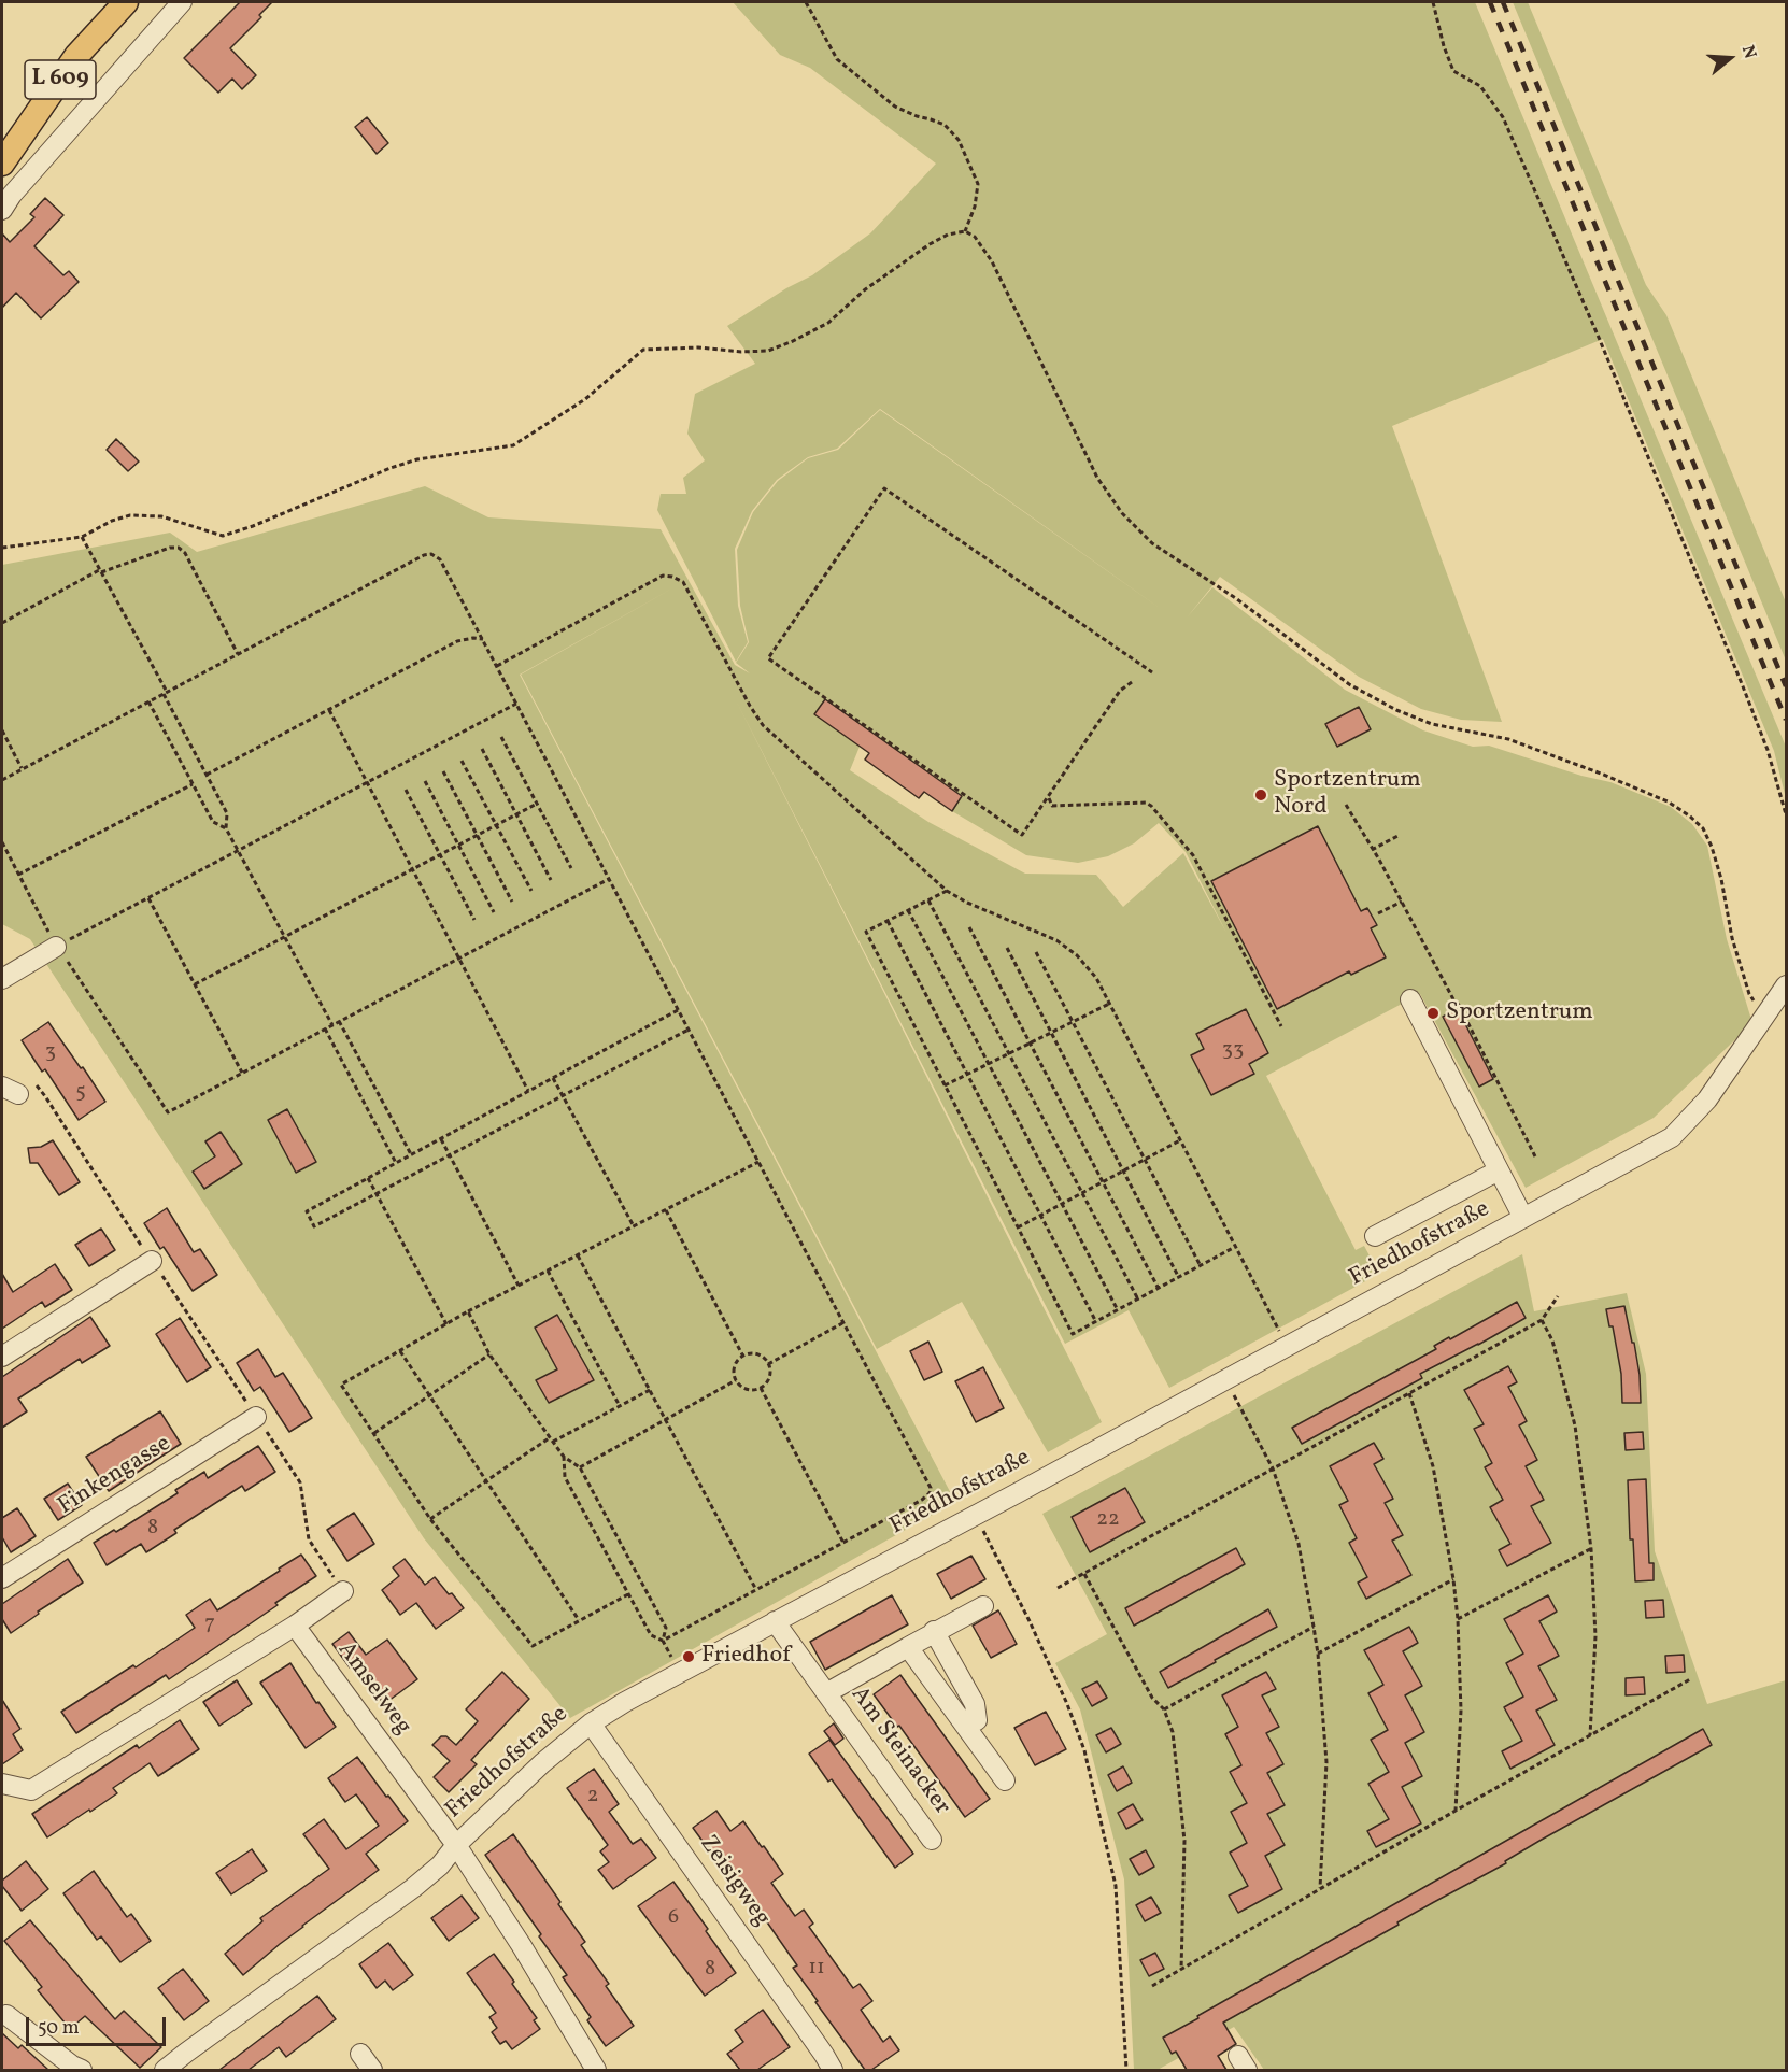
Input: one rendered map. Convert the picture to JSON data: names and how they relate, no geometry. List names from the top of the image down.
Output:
{
  "streets": {
    "main road": ["L 609"],
    "street": [
      "Friedhofstraße",
      "Finkengasse",
      "Amselweg",
      "Am Steinacker",
      "Zeisigweg"
    ]
  },
  "crossings": [
    ["Friedhofstraße", "Amselweg"],
    ["Friedhofstraße", "Am Steinacker"],
    ["Friedhofstraße", "Zeisigweg"]
  ],
  "places": ["Sportzentrum Nord", "Sportzentrum", "Friedhof"],
  "house_numbers": [
    "33",
    "3",
    "5",
    "22",
    "8",
    "7",
    "2",
    "6",
    "11",
    "8"
  ],
  "scale_bar": "50 m",
  "north": "right"
}
